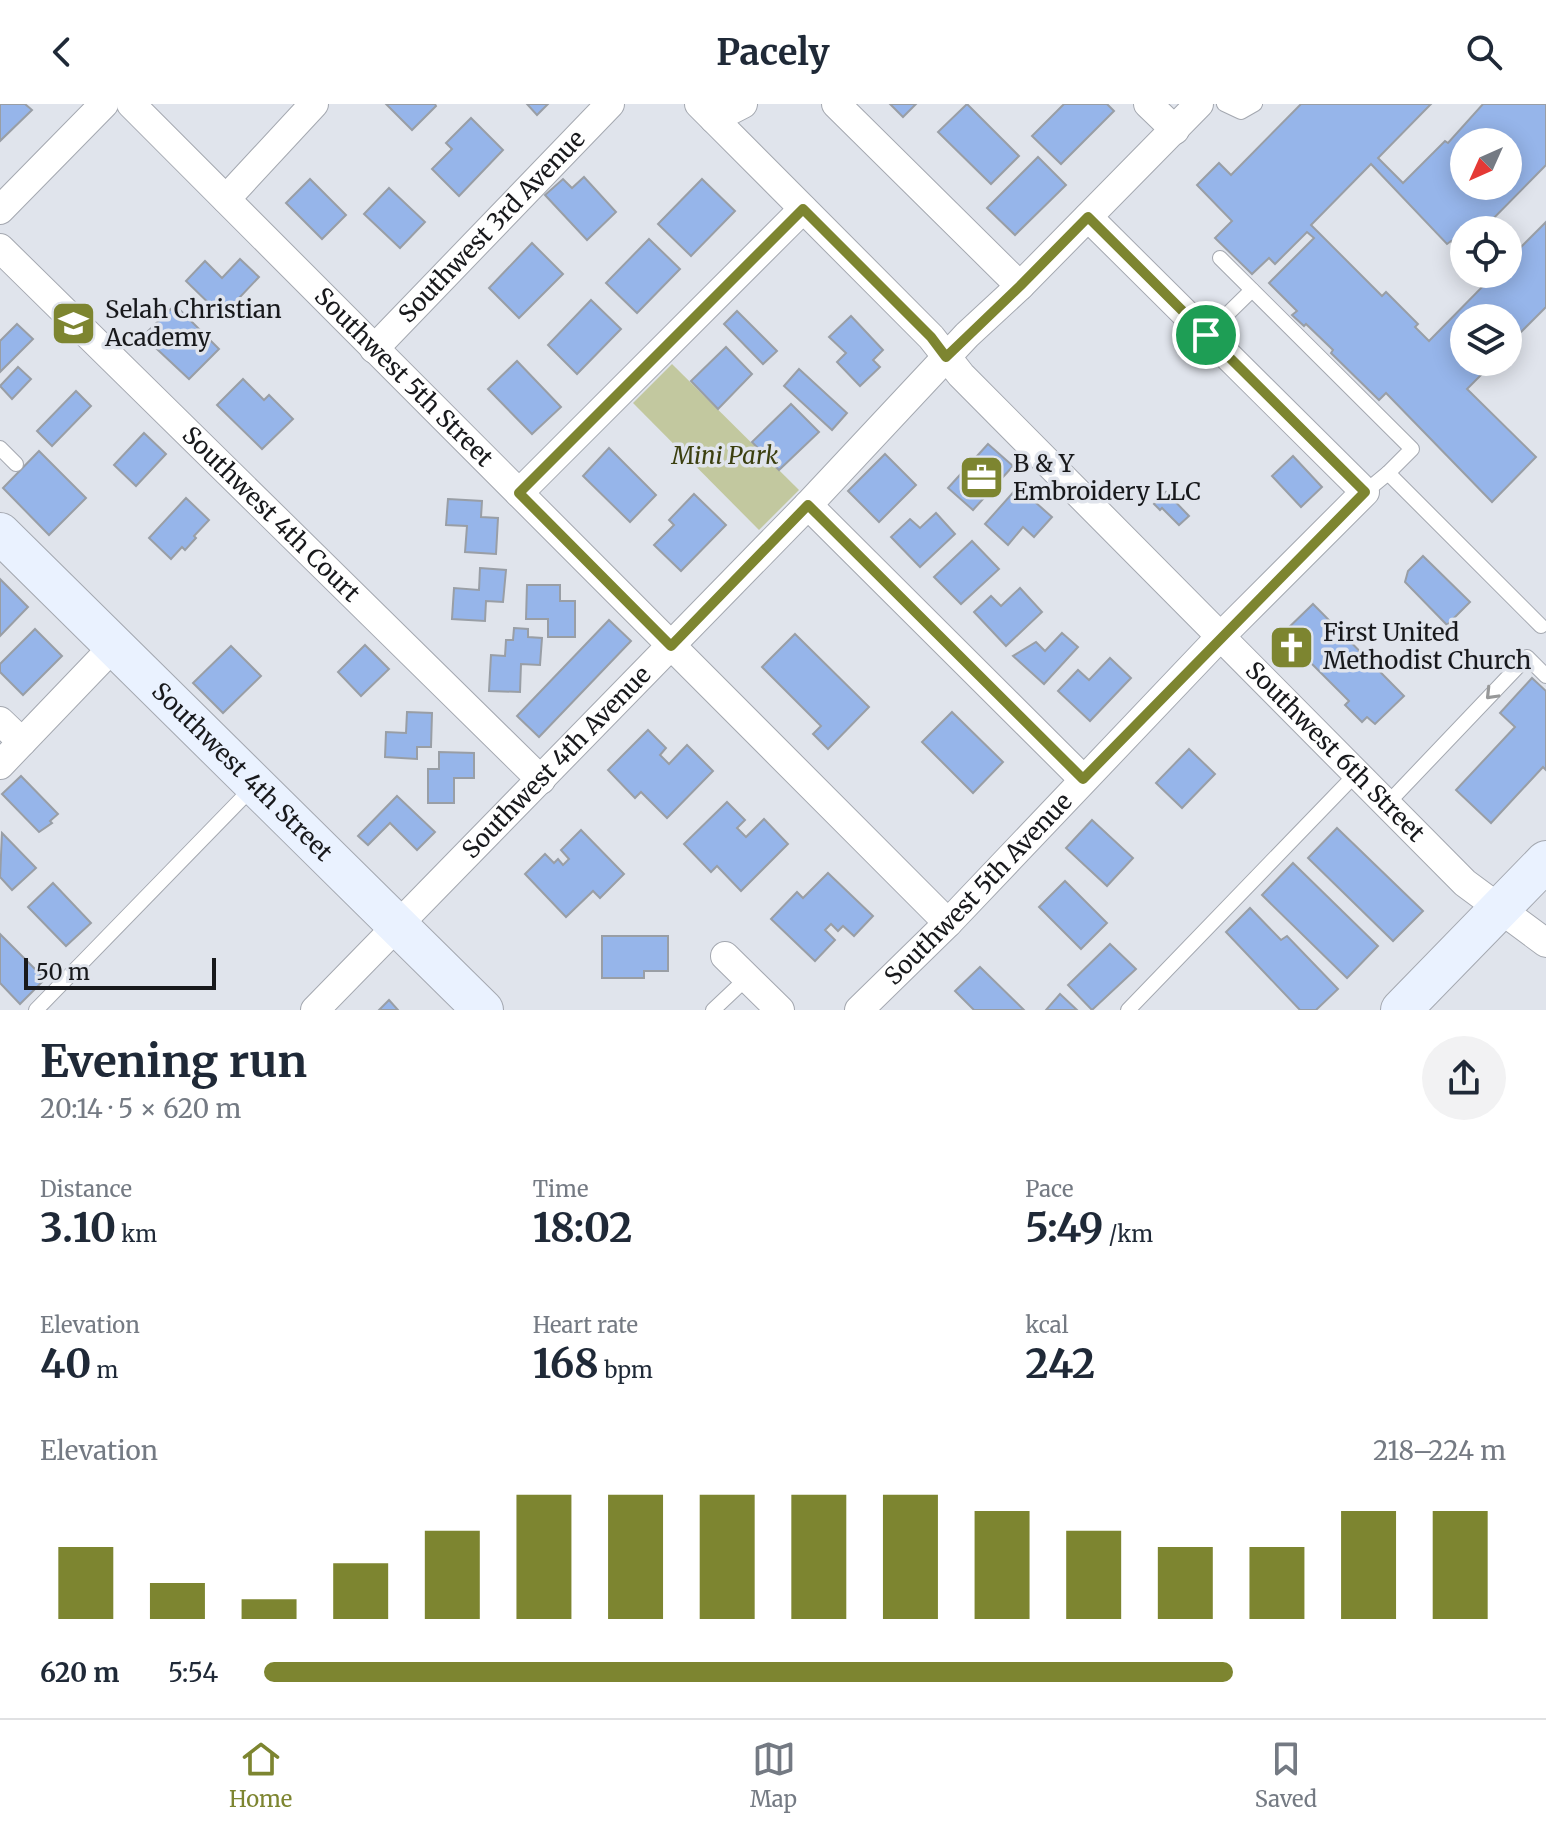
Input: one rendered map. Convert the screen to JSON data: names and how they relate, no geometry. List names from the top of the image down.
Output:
{
  "streets": {
    "street": [
      "Southwest 3rd Avenue",
      "Southwest 5th Street",
      "Southwest 4th Court",
      "Southwest 6th Street",
      "Southwest 4th Avenue",
      "Southwest 4th Street",
      "Southwest 5th Avenue"
    ]
  },
  "crossings": [
    ["Southwest 3rd Avenue", "Southwest 5th Street"],
    ["Southwest 5th Street", "Southwest 4th Avenue"],
    ["Southwest 5th Street", "Southwest 5th Avenue"],
    ["Southwest 4th Court", "Southwest 4th Avenue"],
    ["Southwest 6th Street", "Southwest 4th Avenue"],
    ["Southwest 6th Street", "Southwest 5th Avenue"],
    ["Southwest 4th Avenue", "Southwest 4th Street"]
  ],
  "parks": ["Mini Park"],
  "places": {
    "school or university": ["Selah Christian Academy"],
    "office": ["B & Y Embroidery LLC"],
    "church": ["First United Methodist Church"]
  },
  "scale_bar": "50 m",
  "north": "bottom left",
  "page": {
    "header": "Pacely",
    "scale": "50 m",
    "heading": ["Evening run", "20:14 · 5 × 620 m"],
    "stats": [
      ["Distance", "3.10 km"],
      ["Time", "18:02"],
      ["Pace", "5:49 /km"],
      ["Elevation", "40 m"],
      ["Heart rate", "168 bpm"],
      ["kcal", "242"]
    ],
    "chart": ["Elevation", "218–224 m"],
    "list": [
      {
        "name": "620 m",
        "note": "5:54"
      }
    ],
    "tabs": ["Home", "Map", "Saved"]
  }
}
